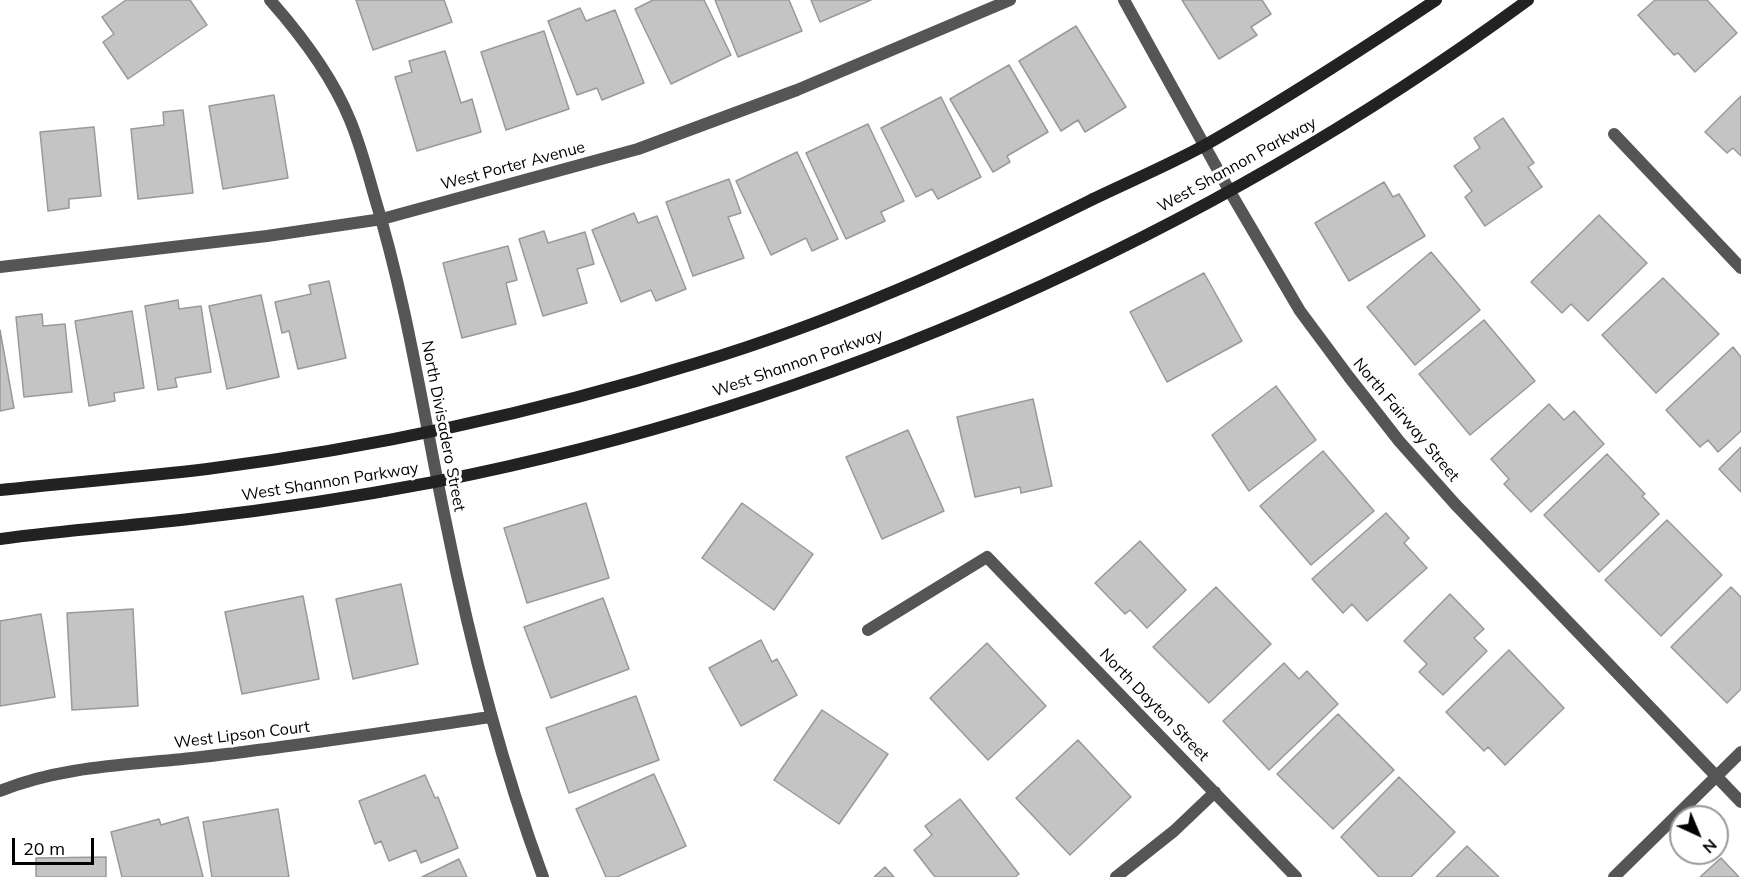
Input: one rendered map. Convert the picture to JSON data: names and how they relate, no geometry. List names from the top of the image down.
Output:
{
  "streets": {
    "street": [
      "West Shannon Parkway",
      "West Porter Avenue",
      "North Fairway Street",
      "North Divisadero Street",
      "North Dayton Street",
      "West Lipson Court"
    ]
  },
  "crossings": [
    ["West Shannon Parkway", "North Fairway Street"],
    ["West Shannon Parkway", "North Divisadero Street"],
    ["West Porter Avenue", "North Divisadero Street"],
    ["North Divisadero Street", "West Lipson Court"]
  ],
  "scale_bar": "20 m",
  "north": "bottom right"
}
